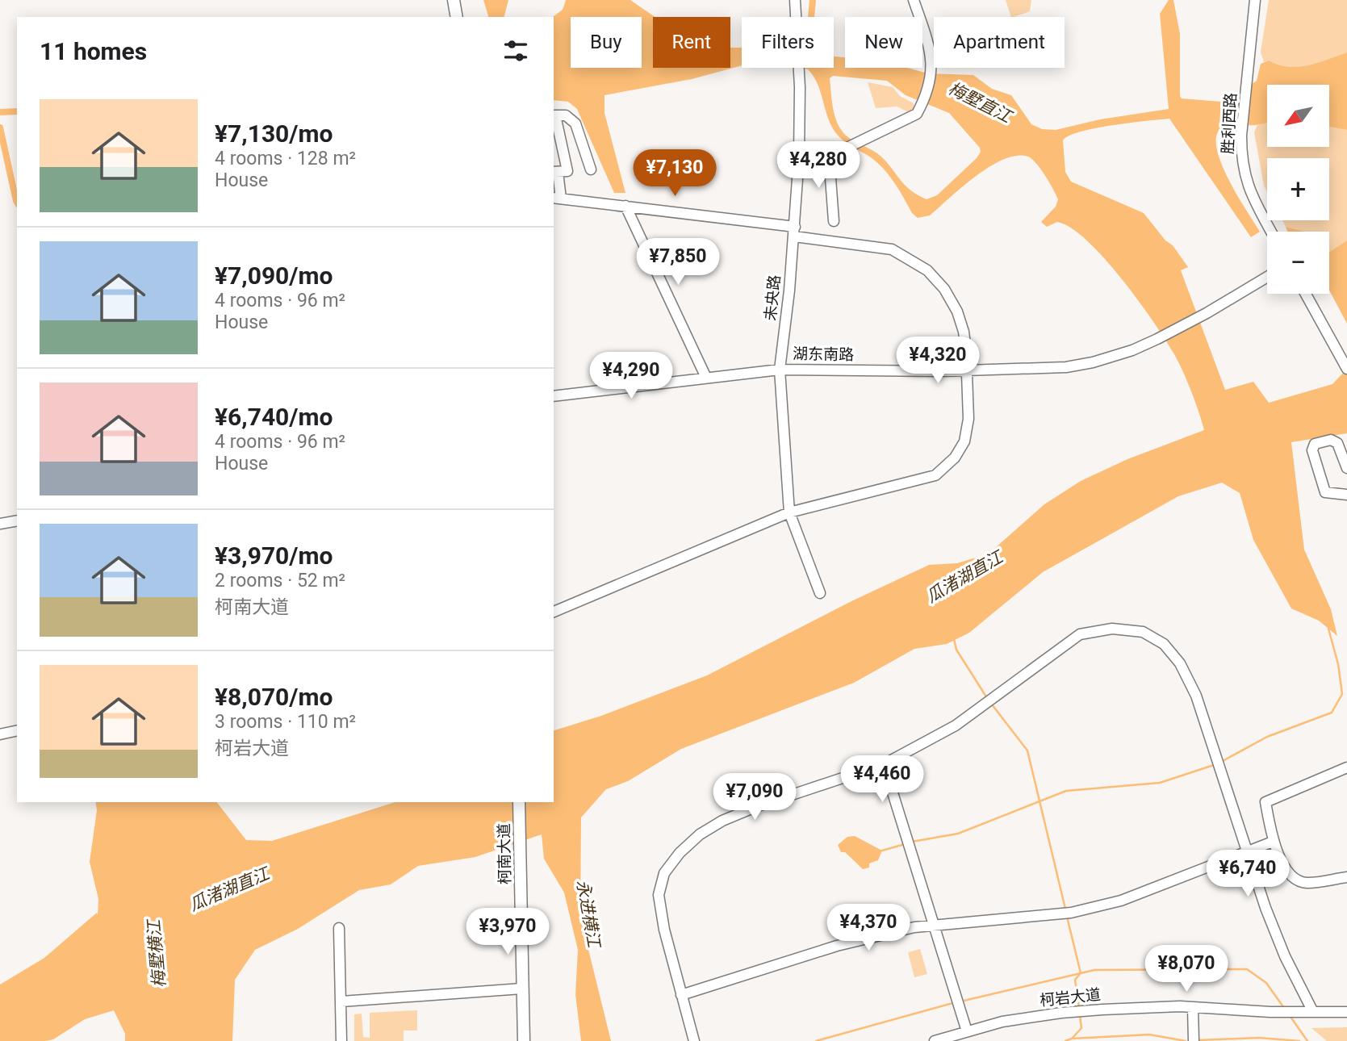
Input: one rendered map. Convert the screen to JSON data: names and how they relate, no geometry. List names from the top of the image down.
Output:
{
  "streets": {
    "main road": ["柯南大道"],
    "street": [
      "胜利西路",
      "未央路",
      "湖东南路",
      "柯岩大道"
    ]
  },
  "crossings": [
    ["未央路", "湖东南路"]
  ],
  "water": [
    "梅墅直江",
    "瓜渚湖直江",
    "永进横江",
    "梅墅横江"
  ],
  "north": "bottom left",
  "page": {
    "chip": [
      "Buy",
      "Rent",
      "Filters",
      "New",
      "Apartment"
    ],
    "heading": "11 homes",
    "map_buttons": ["+", "−"],
    "list": [
      {
        "name": "¥7,130/mo",
        "note": "4 rooms · 128 m² · House"
      },
      {
        "name": "¥7,090/mo",
        "note": "4 rooms · 96 m² · House"
      },
      {
        "name": "¥6,740/mo",
        "note": "4 rooms · 96 m² · House"
      },
      {
        "name": "¥3,970/mo",
        "note": "2 rooms · 52 m² · 柯南大道"
      },
      {
        "name": "¥8,070/mo",
        "note": "3 rooms · 110 m² · 柯岩大道"
      }
    ],
    "price": [
      "¥4,280",
      "¥7,130",
      "¥7,850",
      "¥4,320",
      "¥4,290",
      "¥4,460",
      "¥7,090",
      "¥6,740",
      "¥4,370",
      "¥3,970",
      "¥8,070"
    ]
  }
}
